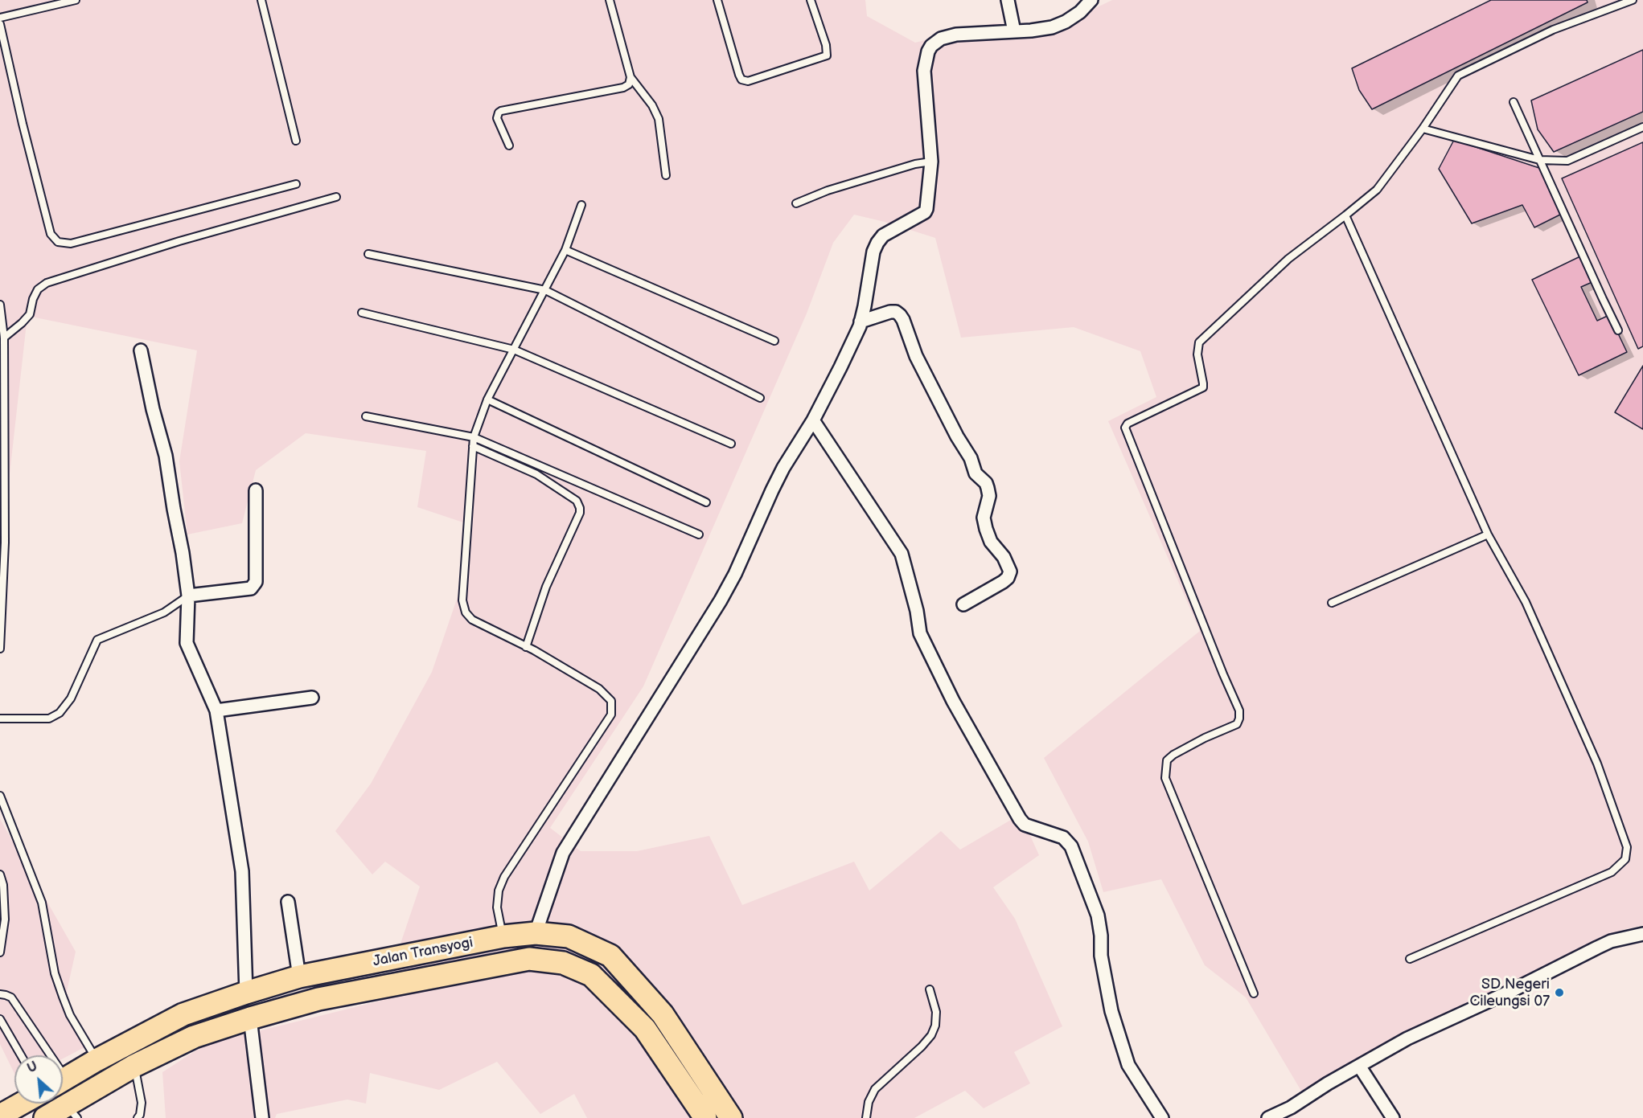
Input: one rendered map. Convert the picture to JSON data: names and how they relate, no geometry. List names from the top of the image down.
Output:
{
  "streets": {
    "highway": ["Jalan Transyogi"]
  },
  "places": ["SD Negeri Cileungsi 07"],
  "north": "top left"
}
